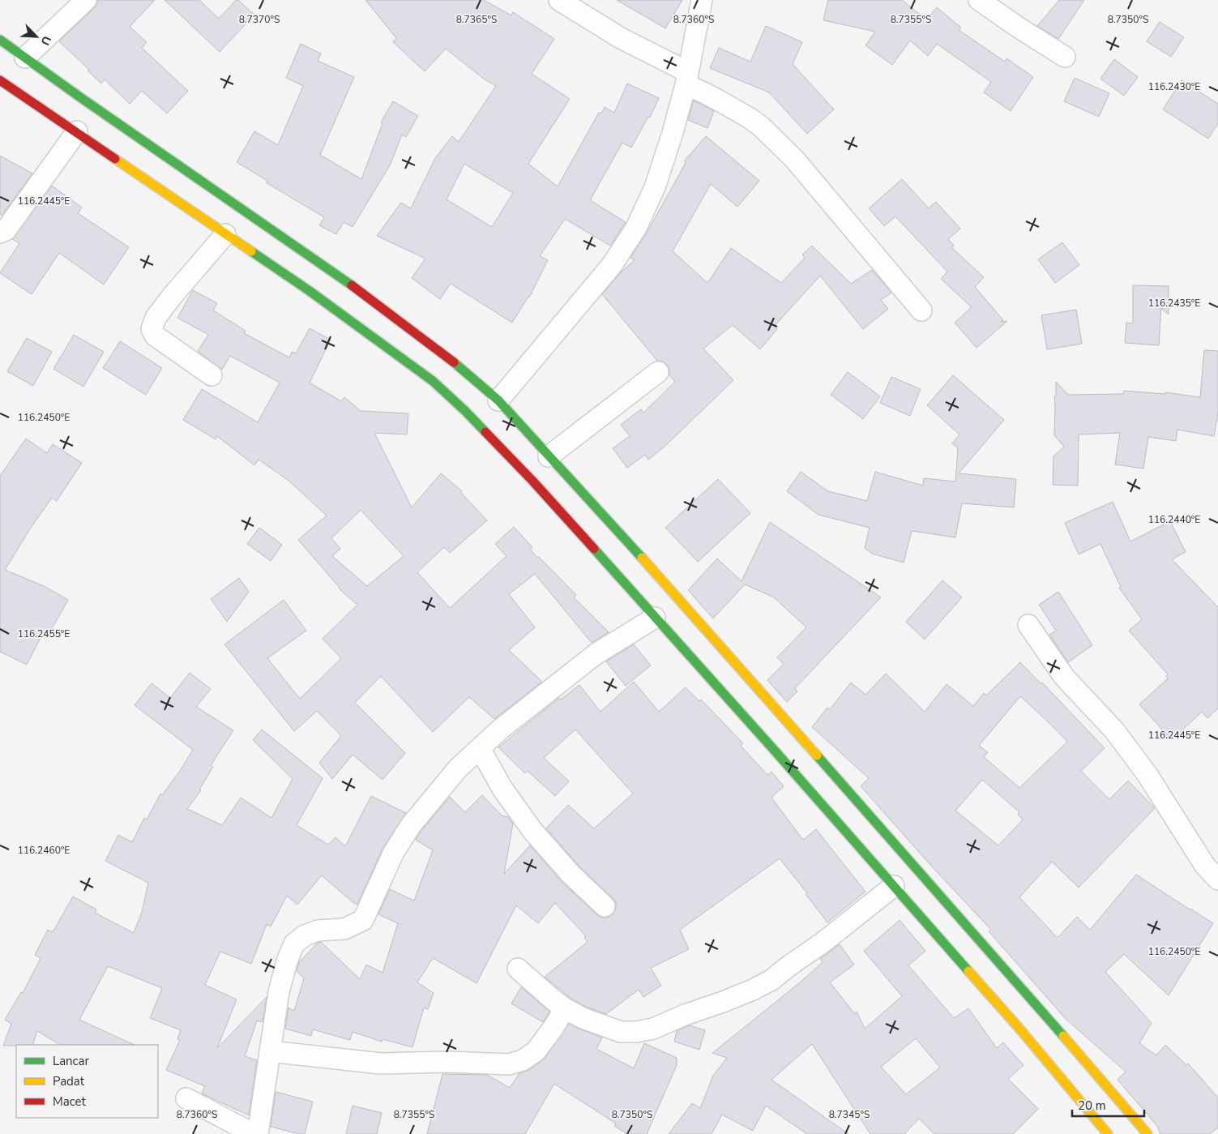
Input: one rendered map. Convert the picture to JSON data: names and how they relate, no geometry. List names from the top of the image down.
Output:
{
  "legend": ["Lancar", "Padat", "Macet"],
  "scale_bar": "20 m",
  "north": "bottom right",
  "coordinates": [
    "8.7370°S",
    "8.7360°S",
    "8.7355°S",
    "8.7350°S",
    "8.7365°S",
    "116.2430°E",
    "116.2445°E",
    "116.2435°E",
    "116.2450°E",
    "116.2440°E",
    "116.2455°E",
    "116.2460°E",
    "8.7345°S"
  ]
}
